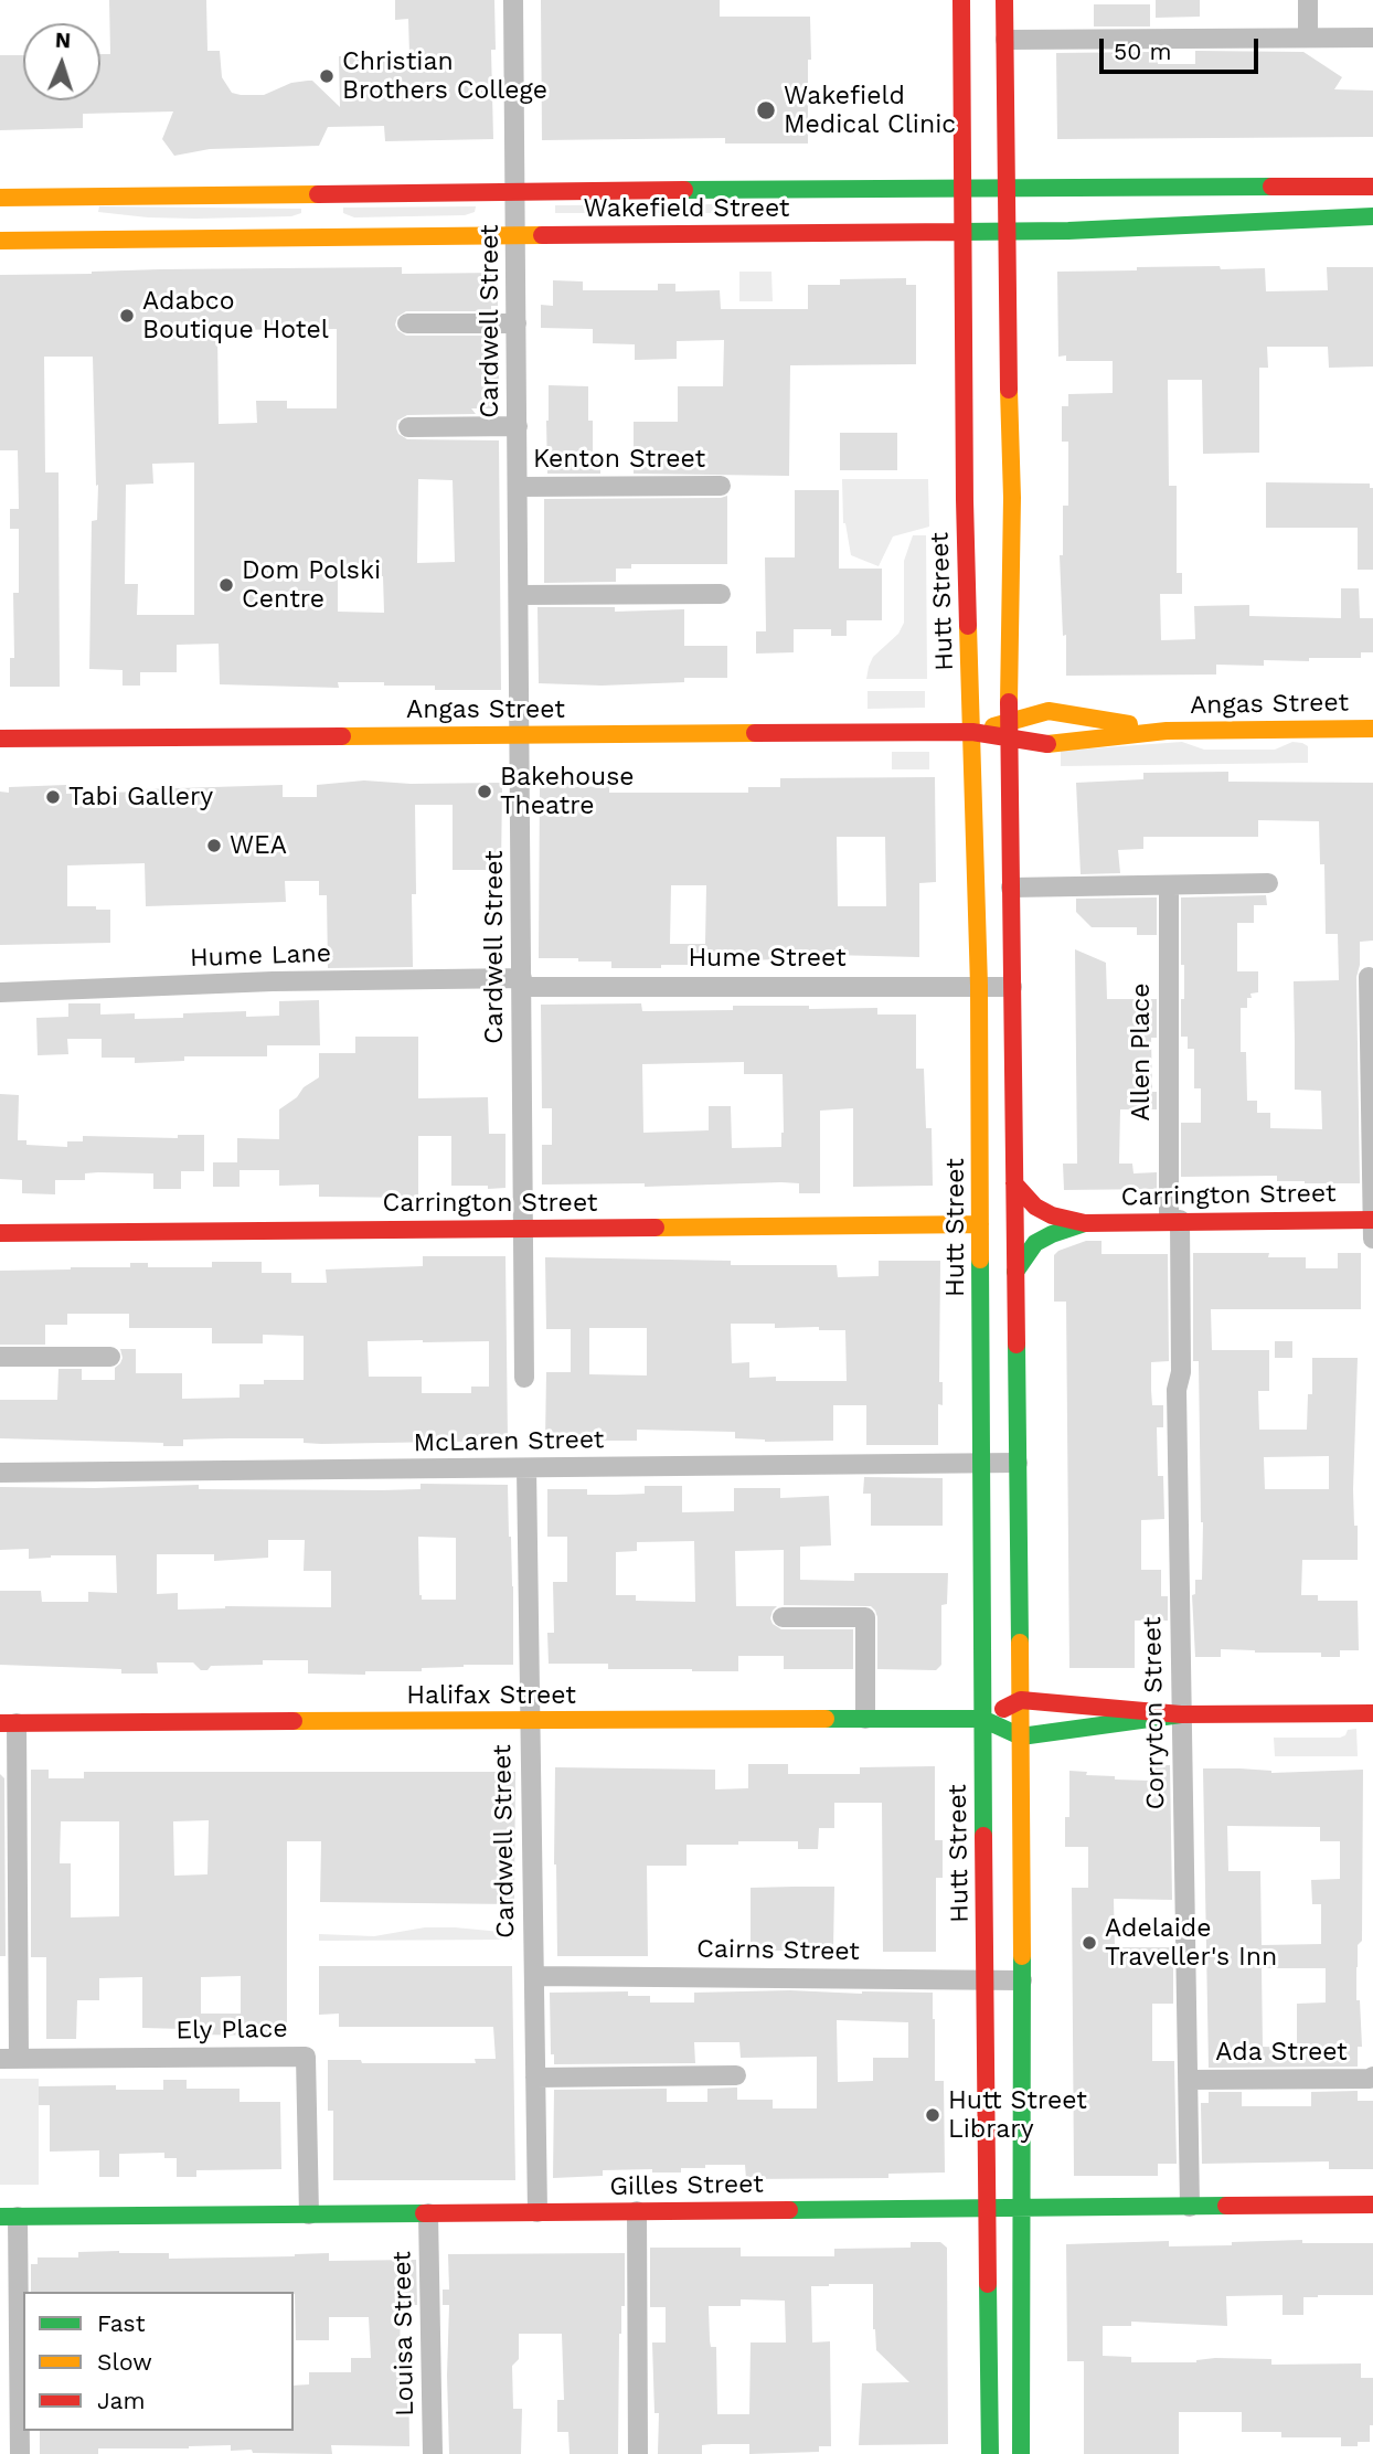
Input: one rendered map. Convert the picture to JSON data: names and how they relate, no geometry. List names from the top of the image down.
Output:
{
  "streets": {
    "main road": [
      "Wakefield Street",
      "Hutt Street",
      "Angas Street",
      "Carrington Street",
      "Halifax Street",
      "Gilles Street"
    ],
    "street": [
      "Cardwell Street",
      "Kenton Street",
      "Hume Lane",
      "Hume Street",
      "Allen Place",
      "McLaren Street",
      "Corryton Street",
      "Cairns Street",
      "Ely Place",
      "Ada Street",
      "Louisa Street"
    ]
  },
  "crossings": [
    ["Wakefield Street", "Cardwell Street"],
    ["Wakefield Street", "Hutt Street"],
    ["Cardwell Street", "Kenton Street"],
    ["Cardwell Street", "Angas Street"],
    ["Cardwell Street", "Hume Lane"],
    ["Cardwell Street", "Hume Street"],
    ["Cardwell Street", "Carrington Street"],
    ["Cardwell Street", "McLaren Street"],
    ["Cardwell Street", "Halifax Street"],
    ["Cardwell Street", "Cairns Street"],
    ["Cardwell Street", "Gilles Street"],
    ["Hutt Street", "Angas Street"],
    ["Hutt Street", "Hume Street"],
    ["Hutt Street", "Carrington Street"],
    ["Hutt Street", "McLaren Street"],
    ["Hutt Street", "Halifax Street"],
    ["Hutt Street", "Cairns Street"],
    ["Hutt Street", "Gilles Street"],
    ["Hume Lane", "Hume Street"],
    ["Allen Place", "Carrington Street"],
    ["Allen Place", "Corryton Street"],
    ["Carrington Street", "Corryton Street"],
    ["Corryton Street", "Ada Street"],
    ["Corryton Street", "Gilles Street"],
    ["Ely Place", "Gilles Street"],
    ["Gilles Street", "Louisa Street"]
  ],
  "places": [
    "Christian Brothers College",
    "Wakefield Medical Clinic",
    "Adabco Boutique Hotel",
    "Dom Polski Centre",
    "Bakehouse Theatre",
    "Tabi Gallery",
    "WEA",
    "Adelaide Traveller's Inn",
    "Hutt Street Library"
  ],
  "legend": ["Fast", "Slow", "Jam"],
  "scale_bar": "50 m",
  "north": "top"
}
